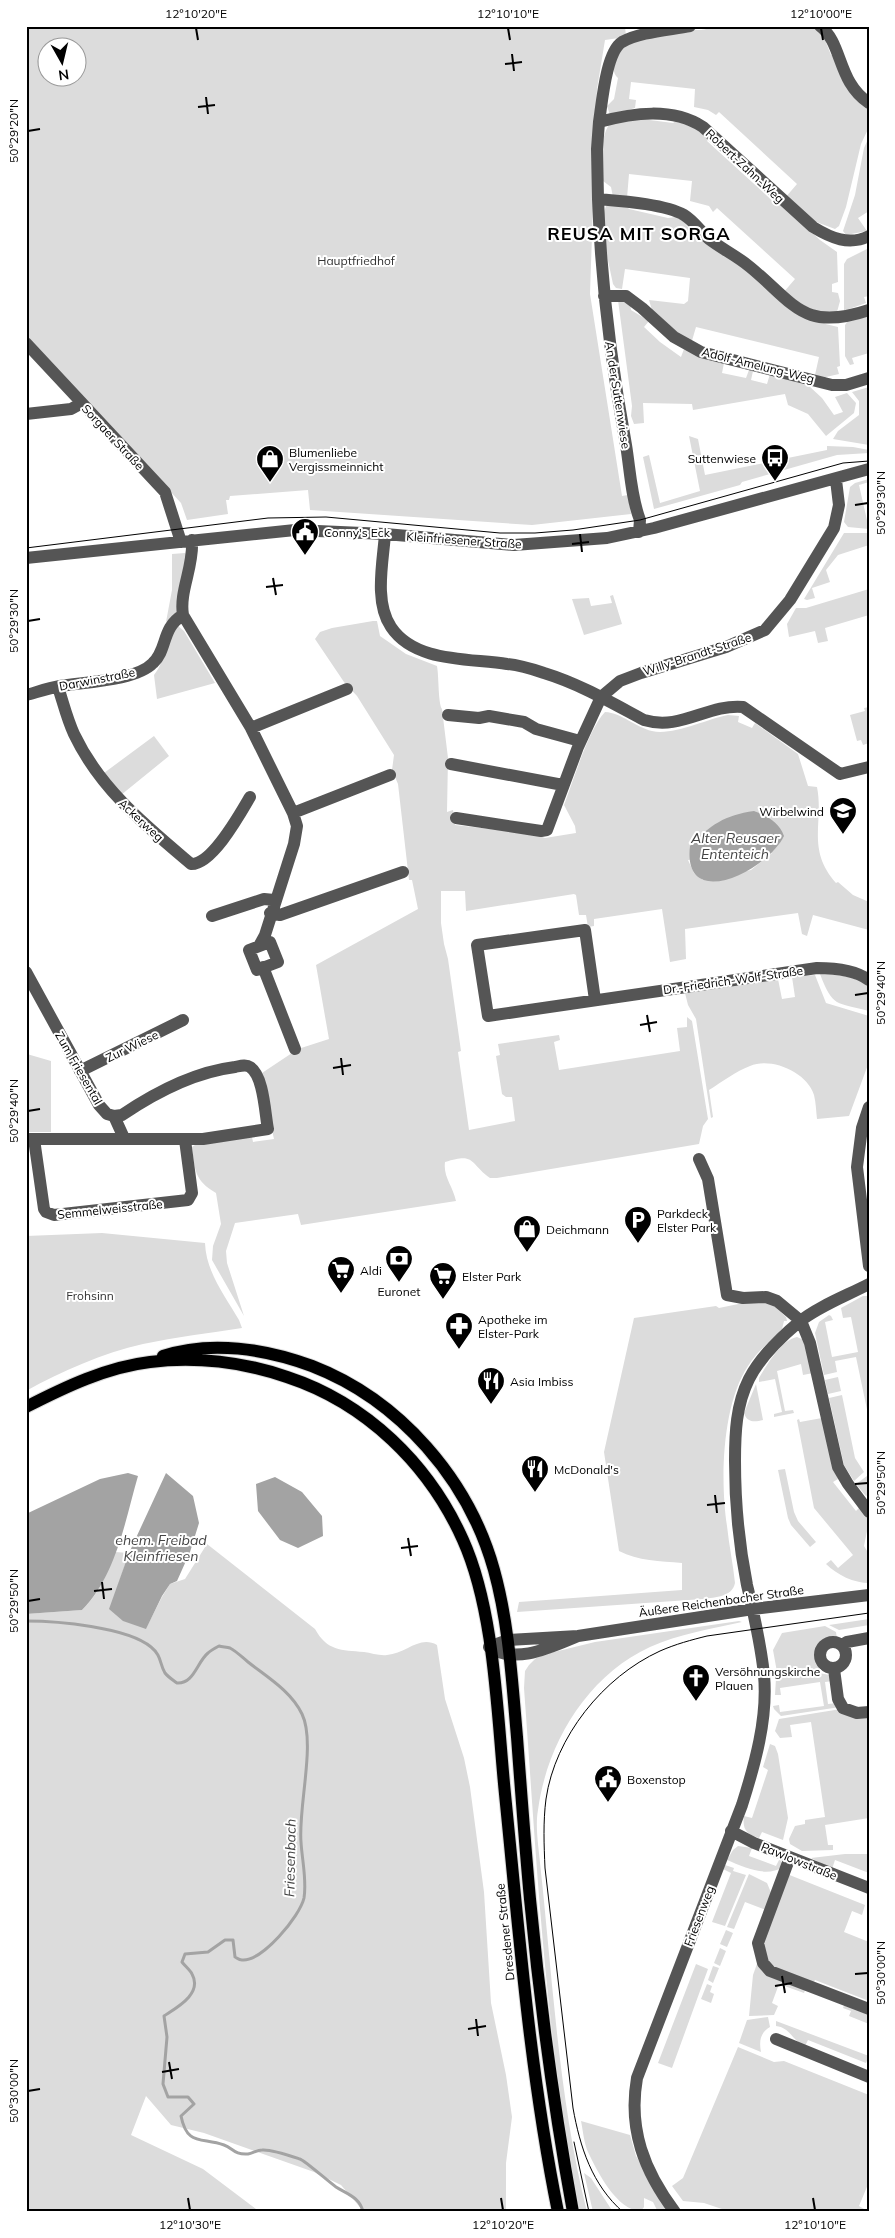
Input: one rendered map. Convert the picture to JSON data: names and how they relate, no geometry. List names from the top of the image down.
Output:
{
  "streets": {
    "main road": ["Dresdener Straße"],
    "street": [
      "Robert-Zahn-Weg",
      "Adolf-Amelung-Weg",
      "An der Suttenwiese",
      "Sorgaer Straße",
      "Kleinfriesener Straße",
      "Willy-Brandt-Straße",
      "Darwinstraße",
      "Ackerweg",
      "Dr.-Friedrich-Wolf-Straße",
      "Zur Wiese",
      "Zum Friesental",
      "Semmelweisstraße",
      "Äußere Reichenbacher Straße",
      "Pawlowstraße",
      "Friesenweg"
    ]
  },
  "crossings": [
    ["Adolf-Amelung-Weg", "An der Suttenwiese"],
    ["An der Suttenwiese", "Kleinfriesener Straße"],
    ["Sorgaer Straße", "Kleinfriesener Straße"],
    ["Kleinfriesener Straße", "Willy-Brandt-Straße"],
    ["Darwinstraße", "Ackerweg"],
    ["Zur Wiese", "Zum Friesental"],
    ["Zum Friesental", "Semmelweisstraße"],
    ["Äußere Reichenbacher Straße", "Friesenweg"],
    ["Äußere Reichenbacher Straße", "Dresdener Straße"],
    ["Pawlowstraße", "Friesenweg"]
  ],
  "districts": ["REUSA MIT SORGA"],
  "water": ["Alter Reusaer Ententeich", "ehem. Freibad Kleinfriesen", "Friesenbach"],
  "parks": ["Hauptfriedhof", "Frohsinn"],
  "places": {
    "bus stop": ["Suttenwiese"],
    "shop": ["Blumenliebe Vergissmeinnicht", "Deichmann"],
    "public building": ["Conny's Eck", "Boxenstop"],
    "school or university": ["Wirbelwind"],
    "parking": ["Parkdeck Elster Park"],
    "bank": ["Euronet"],
    "supermarket": ["Aldi", "Elster Park"],
    "pharmacy": ["Apotheke im Elster-Park"],
    "restaurant": ["Asia Imbiss", "McDonald's"],
    "church": ["Versöhnungskirche Plauen"]
  },
  "north": "bottom",
  "coordinates": [
    "12°10'20\"E",
    "12°10'10\"E",
    "12°10'00\"E",
    "50°29'20\"N",
    "50°29'30\"N",
    "50°29'40\"N",
    "50°29'50\"N",
    "50°30'00\"N",
    "12°10'30\"E"
  ]
}
